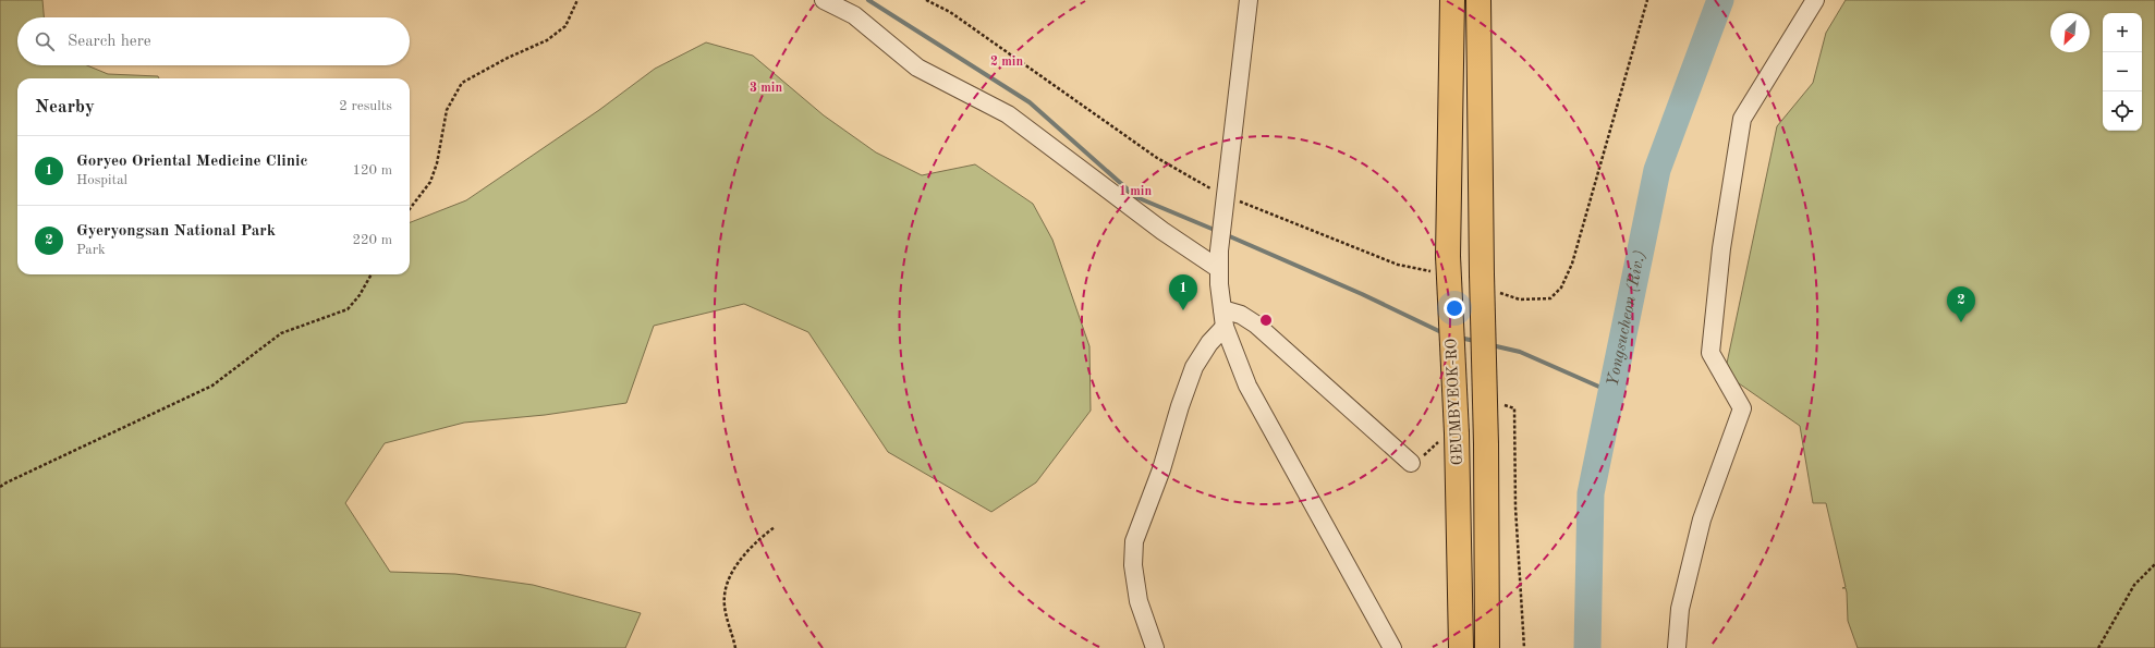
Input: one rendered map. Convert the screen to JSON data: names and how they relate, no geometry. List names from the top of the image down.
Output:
{
  "streets": {
    "highway": ["GEUMBYEOK-RO"]
  },
  "water": ["Yongsucheon (Riv.)"],
  "north": "bottom left",
  "page": {
    "map_buttons": ["+", "−"],
    "search": "Search here",
    "heading": ["Nearby", "2 results"],
    "list": [
      {
        "mark": "1",
        "name": "Goryeo Oriental Medicine Clinic",
        "note": "Hospital",
        "value": "120 m"
      },
      {
        "mark": "2",
        "name": "Gyeryongsan National Park",
        "note": "Park",
        "value": "220 m"
      }
    ],
    "pins": ["1", "2"]
  },
  "rings": ["2 min", "3 min", "1 min"]
}
